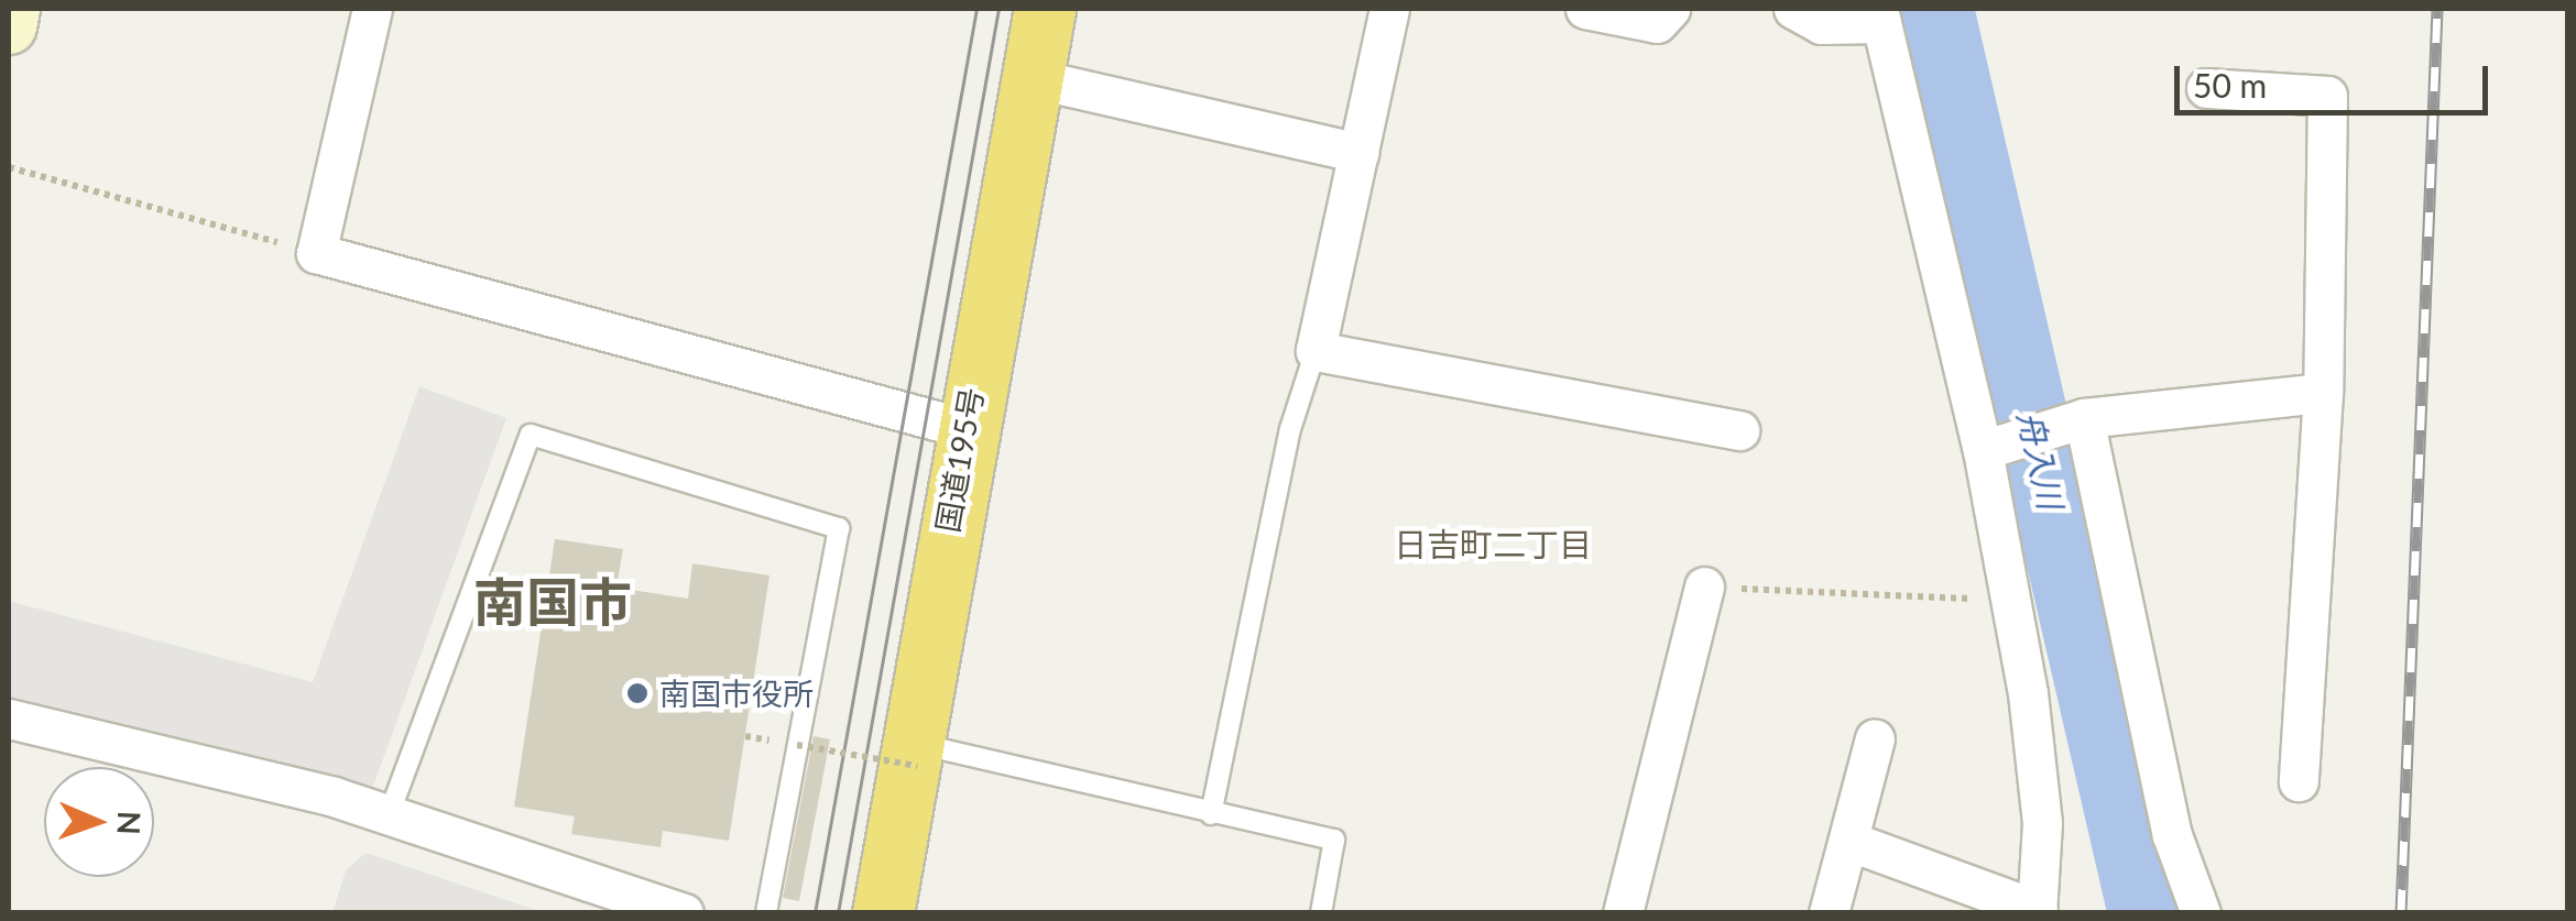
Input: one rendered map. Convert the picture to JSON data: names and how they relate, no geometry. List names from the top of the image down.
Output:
{
  "streets": {
    "highway": ["国道195号"]
  },
  "districts": ["日吉町二丁目", "南国市"],
  "water": ["舟入川"],
  "places": ["南国市役所"],
  "scale_bar": "50 m",
  "north": "right"
}
